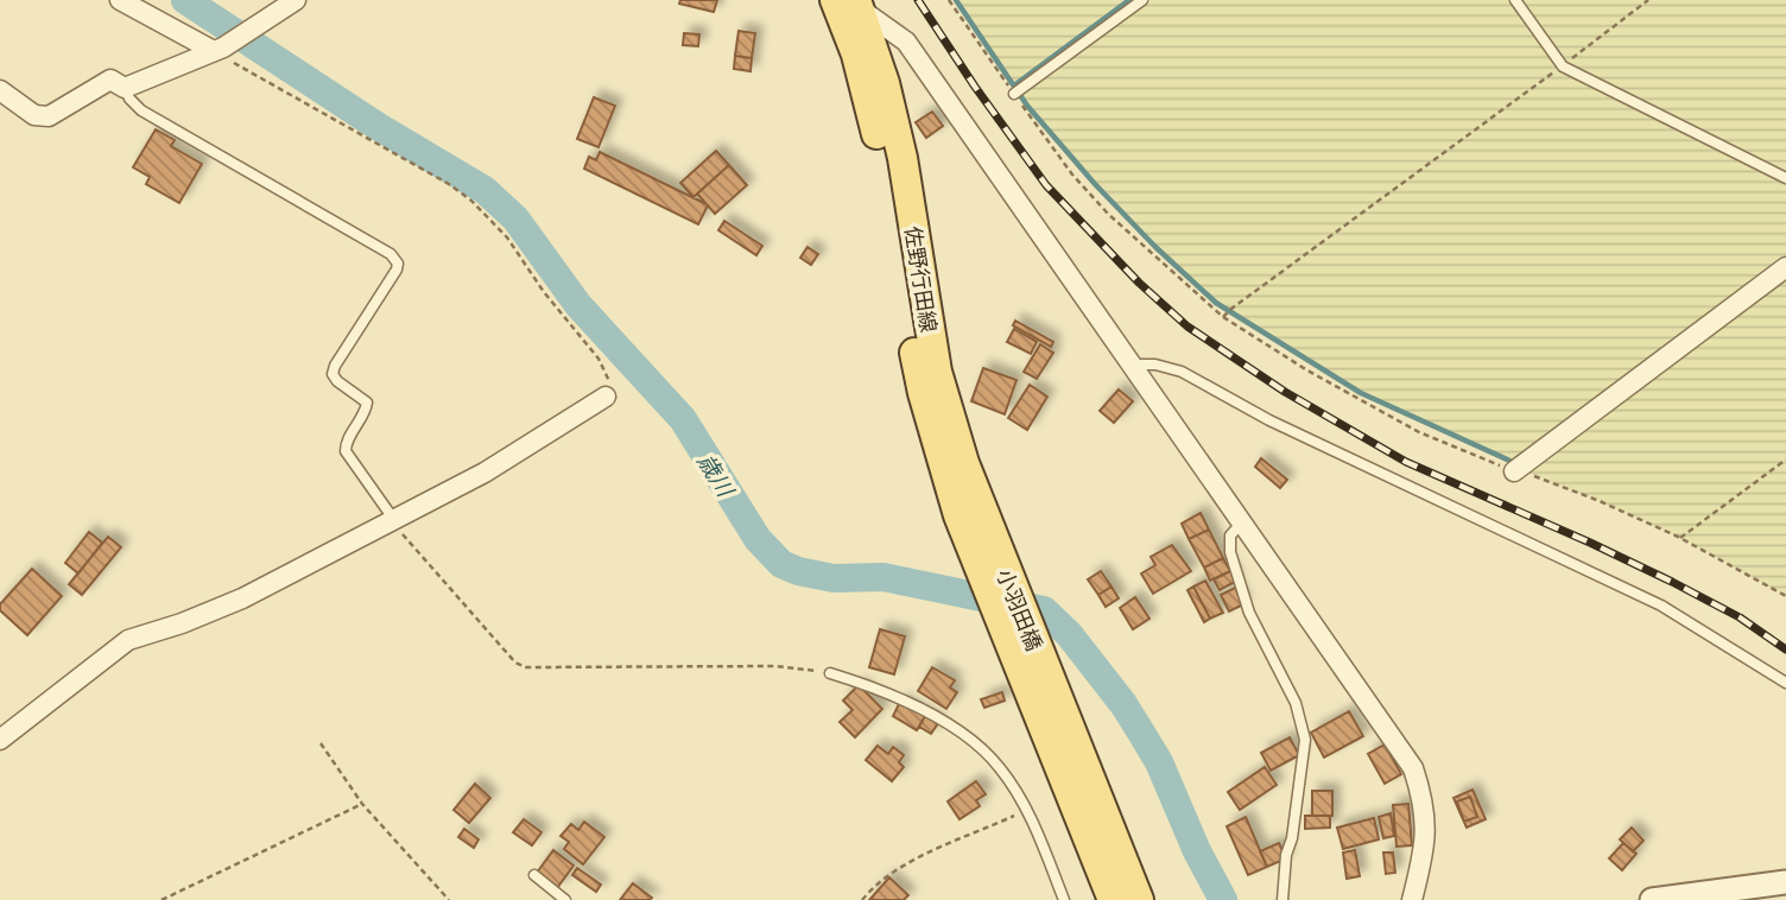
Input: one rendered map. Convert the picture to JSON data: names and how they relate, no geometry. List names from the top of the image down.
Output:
{
  "streets": {
    "main road": ["佐野行田線", "小羽田橋"]
  },
  "crossings": [
    ["佐野行田線", "小羽田橋"]
  ],
  "water": ["歳川"]
}
